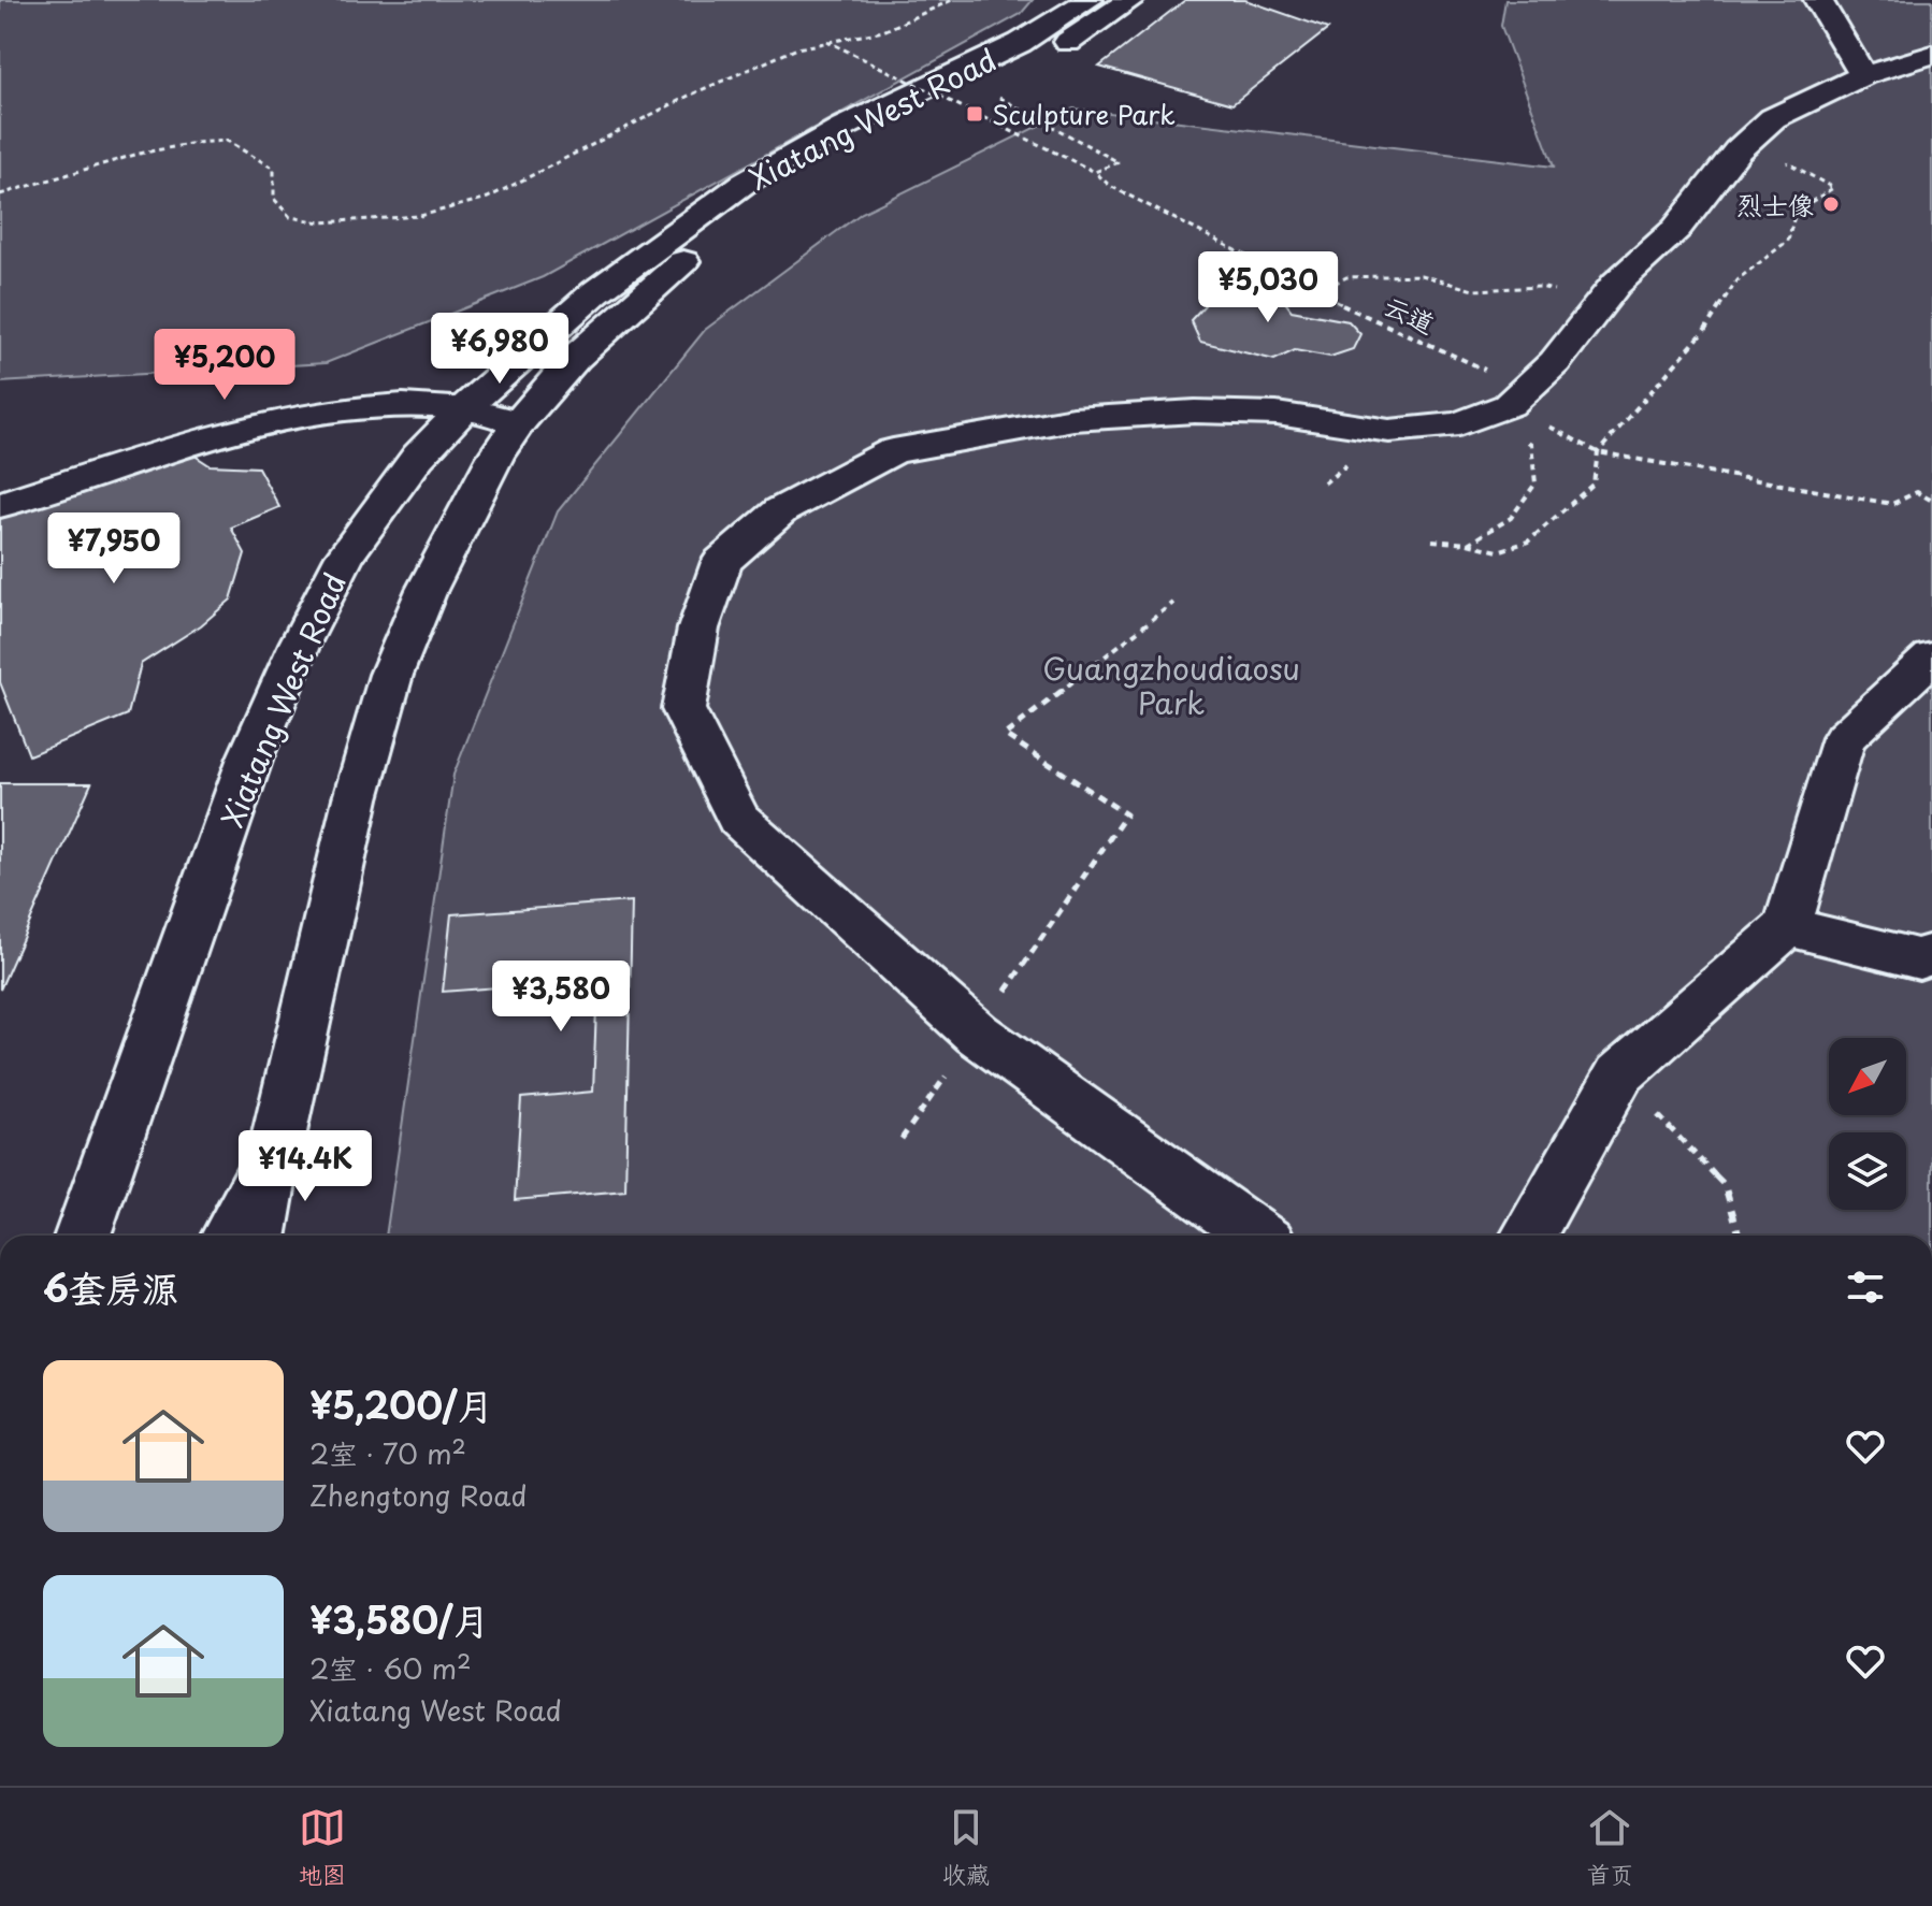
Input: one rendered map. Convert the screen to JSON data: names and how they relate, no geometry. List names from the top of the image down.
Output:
{
  "streets": {
    "main road": ["Xiatang West Road"],
    "path": ["云道"]
  },
  "parks": ["Guangzhoudiaosu Park"],
  "places": {
    "transit": ["Sculpture Park"],
    "other": ["烈士像"]
  },
  "north": "bottom left",
  "page": {
    "price": [
      "¥5,030",
      "¥6,980",
      "¥5,200",
      "¥7,950",
      "¥3,580",
      "¥14.4K"
    ],
    "heading": "6套房源",
    "list": [
      {
        "name": "¥5,200/月",
        "note": "2室 · 70 m² · Zhengtong Road"
      },
      {
        "name": "¥3,580/月",
        "note": "2室 · 60 m² · Xiatang West Road"
      }
    ],
    "tabs": ["地图", "收藏", "首页"]
  }
}
